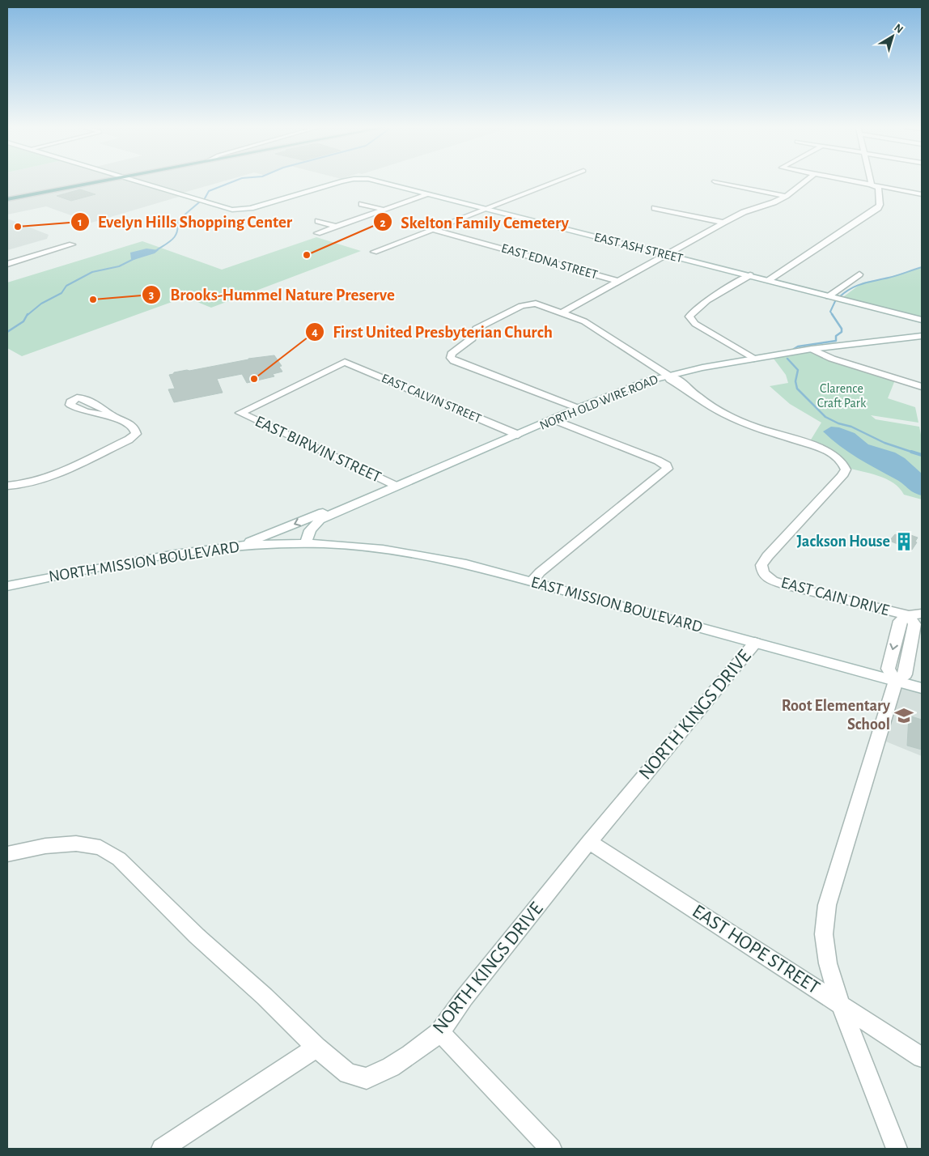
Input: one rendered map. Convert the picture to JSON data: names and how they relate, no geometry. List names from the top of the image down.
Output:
{
  "streets": {
    "street": [
      "EAST ASH STREET",
      "EAST EDNA STREET",
      "EAST CALVIN STREET",
      "NORTH OLD WIRE ROAD",
      "EAST BIRWIN STREET",
      "NORTH MISSION BOULEVARD",
      "EAST CAIN DRIVE",
      "EAST MISSION BOULEVARD",
      "NORTH KINGS DRIVE",
      "EAST HOPE STREET"
    ]
  },
  "crossings": [
    ["EAST CALVIN STREET", "NORTH OLD WIRE ROAD"],
    ["EAST CALVIN STREET", "EAST BIRWIN STREET"],
    ["NORTH OLD WIRE ROAD", "EAST BIRWIN STREET"],
    ["NORTH OLD WIRE ROAD", "NORTH MISSION BOULEVARD"],
    ["NORTH OLD WIRE ROAD", "EAST CAIN DRIVE"],
    ["NORTH OLD WIRE ROAD", "EAST MISSION BOULEVARD"],
    ["NORTH MISSION BOULEVARD", "EAST MISSION BOULEVARD"],
    ["EAST MISSION BOULEVARD", "NORTH KINGS DRIVE"],
    ["NORTH KINGS DRIVE", "EAST HOPE STREET"]
  ],
  "parks": ["Clarence Craft Park"],
  "places": {
    "other": [
      "Evelyn Hills Shopping Center",
      "Skelton Family Cemetery",
      "Brooks-Hummel Nature Preserve",
      "First United Presbyterian Church"
    ],
    "building": ["Jackson House"],
    "school or university": ["Root Elementary School"]
  },
  "north": "top right"
}
